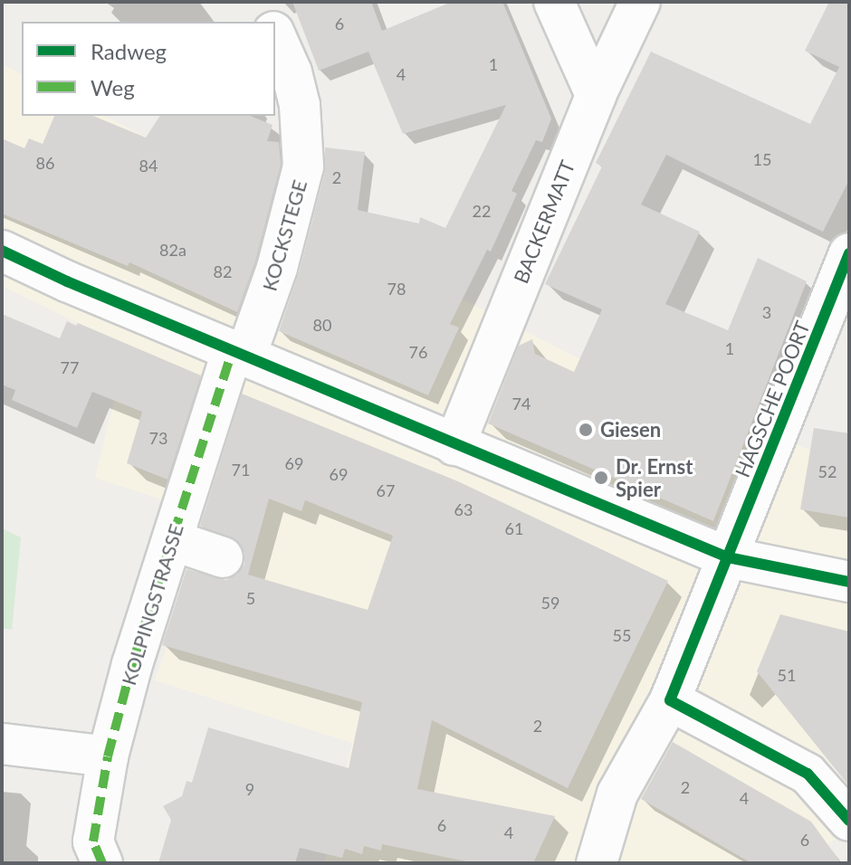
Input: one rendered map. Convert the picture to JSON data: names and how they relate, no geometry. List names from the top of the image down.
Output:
{
  "streets": {
    "street": [
      "BACKERMATT",
      "KOCKSTEGE",
      "HAGSCHE POORT",
      "KOLPINGSTRASSE"
    ]
  },
  "crossings": [
    ["KOCKSTEGE", "KOLPINGSTRASSE"]
  ],
  "places": ["Giesen", "Dr. Ernst Spier"],
  "house_numbers": [
    "6",
    "1",
    "4",
    "15",
    "86",
    "84",
    "2",
    "22",
    "82a",
    "82",
    "78",
    "3",
    "80",
    "1",
    "76",
    "77",
    "74",
    "73",
    "69",
    "71",
    "52",
    "69",
    "67",
    "63",
    "61",
    "5",
    "59",
    "55",
    "51",
    "2",
    "2",
    "9",
    "4",
    "6",
    "4",
    "6"
  ],
  "legend": ["Radweg", "Weg"]
}
